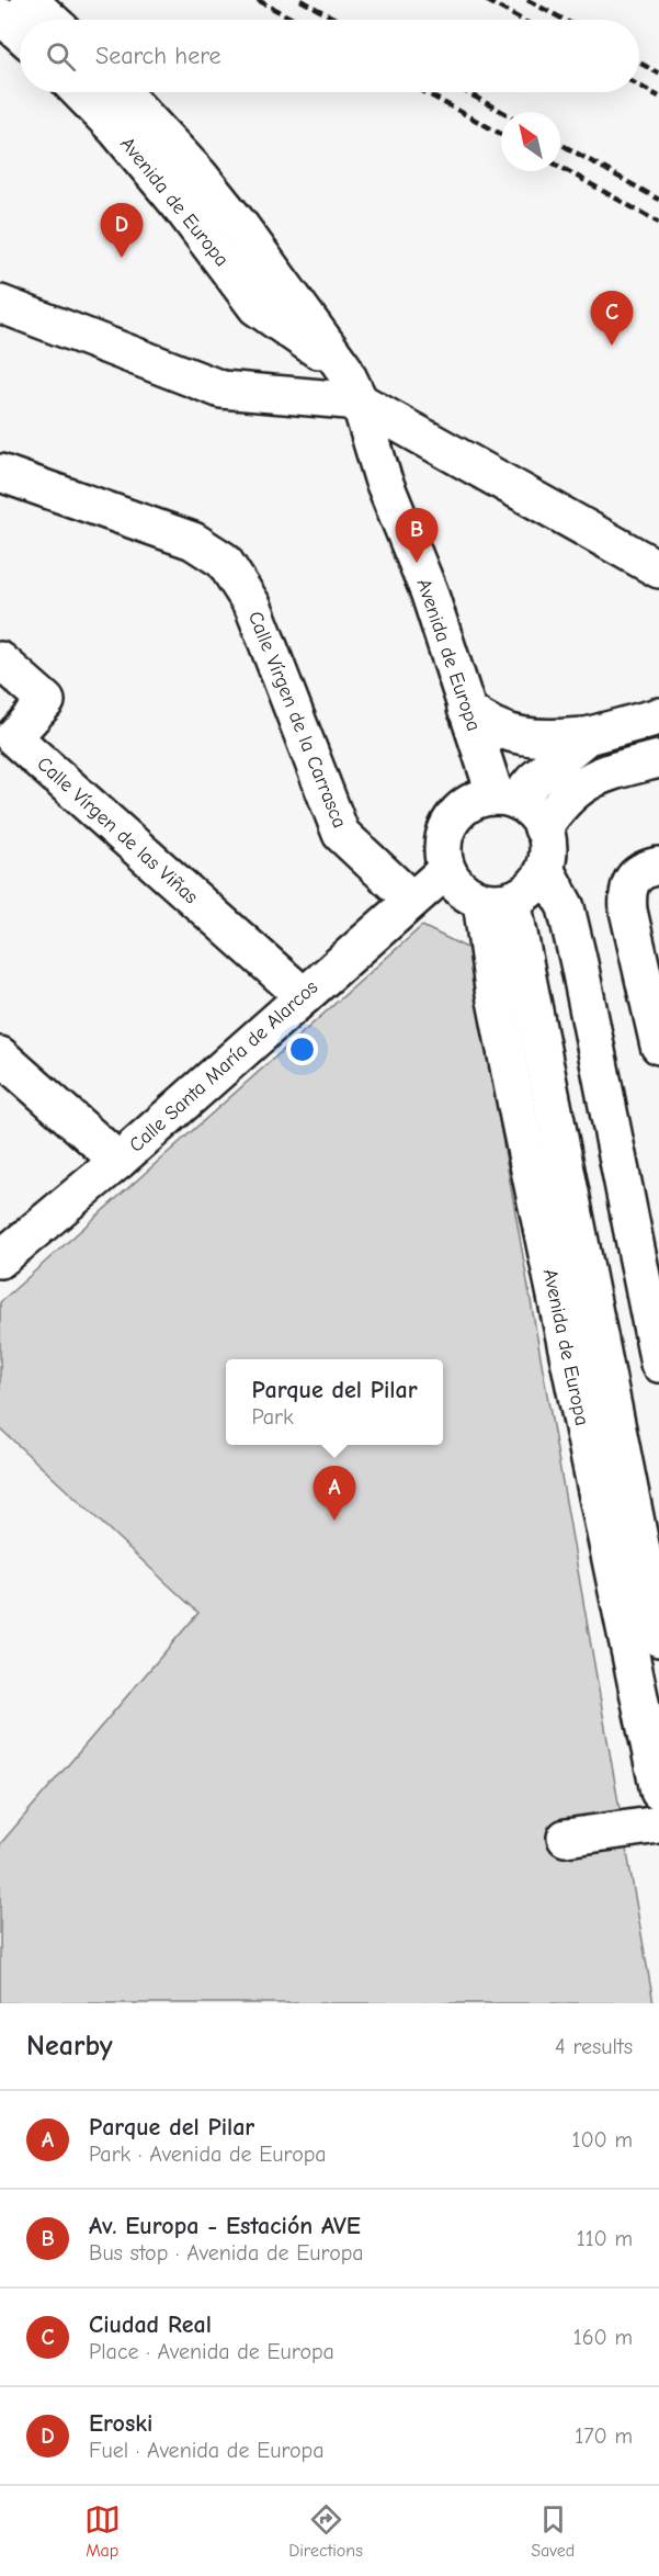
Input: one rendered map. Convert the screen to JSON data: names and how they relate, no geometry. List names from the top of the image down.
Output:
{
  "streets": {
    "main road": [
      "Avenida de Europa",
      "Calle Vírgen de la Carrasca",
      "Calle Vírgen de las Viñas",
      "Calle Santa María de Alarcos"
    ]
  },
  "crossings": [
    ["Avenida de Europa", "Calle Santa María de Alarcos"],
    ["Calle Vírgen de la Carrasca", "Calle Santa María de Alarcos"],
    ["Calle Vírgen de las Viñas", "Calle Santa María de Alarcos"]
  ],
  "north": "top left",
  "page": {
    "search": "Search here",
    "pins": [
      "D",
      "C",
      "B",
      "A"
    ],
    "popup": ["Parque del Pilar", "Park"],
    "heading": ["Nearby", "4 results"],
    "list": [
      {
        "mark": "A",
        "name": "Parque del Pilar",
        "note": "Park · Avenida de Europa",
        "value": "100 m"
      },
      {
        "mark": "B",
        "name": "Av. Europa - Estación AVE",
        "note": "Bus stop · Avenida de Europa",
        "value": "110 m"
      },
      {
        "mark": "C",
        "name": "Ciudad Real",
        "note": "Place · Avenida de Europa",
        "value": "160 m"
      },
      {
        "mark": "D",
        "name": "Eroski",
        "note": "Fuel · Avenida de Europa",
        "value": "170 m"
      }
    ],
    "nav": ["Map", "Directions", "Saved"]
  }
}
